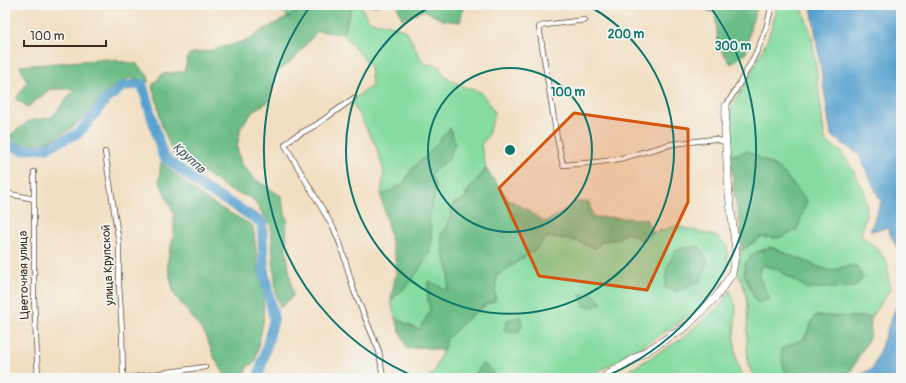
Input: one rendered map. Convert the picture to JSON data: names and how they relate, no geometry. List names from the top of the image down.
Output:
{
  "streets": {
    "street": ["улица Крупской", "Цветочная улица"]
  },
  "water": ["Круппа"],
  "scale_bar": "100 m",
  "rings": ["200 m", "300 m", "100 m"]
}
